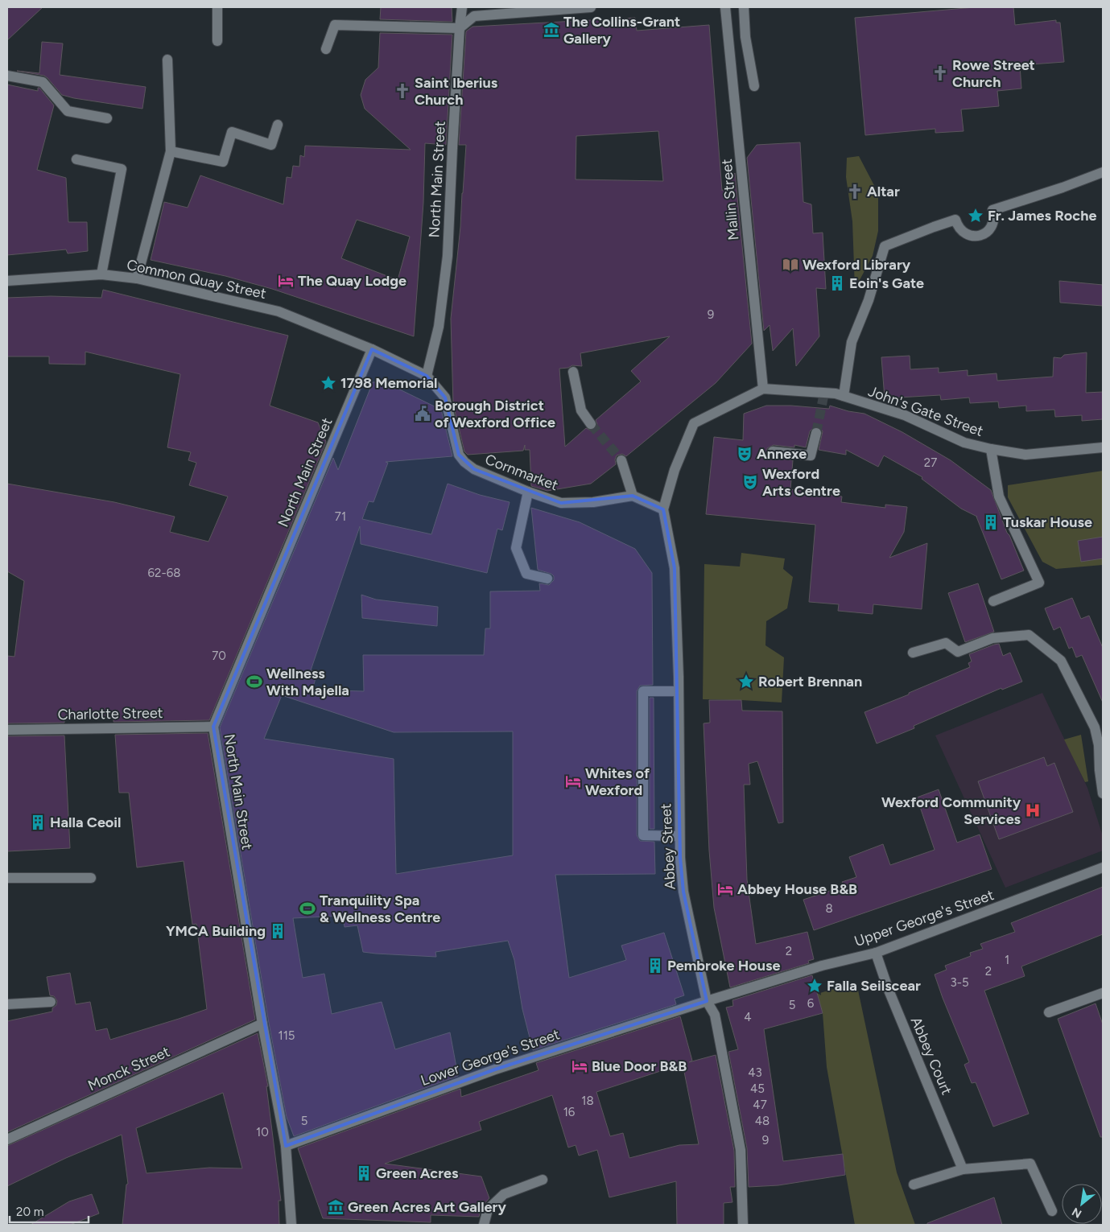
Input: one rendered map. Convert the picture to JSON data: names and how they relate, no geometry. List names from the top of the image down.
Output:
{
  "streets": {
    "street": [
      "North Main Street",
      "Mallin Street",
      "Common Quay Street",
      "John's Gate Street",
      "Cornmarket",
      "Charlotte Street",
      "Abbey Street",
      "Upper George's Street",
      "Abbey Court",
      "Lower George's Street",
      "Monck Street"
    ]
  },
  "crossings": [
    ["North Main Street", "Common Quay Street"],
    ["North Main Street", "Cornmarket"],
    ["North Main Street", "Charlotte Street"],
    ["North Main Street", "Lower George's Street"],
    ["North Main Street", "Monck Street"],
    ["Mallin Street", "John's Gate Street"],
    ["Common Quay Street", "Cornmarket"],
    ["Abbey Street", "Upper George's Street"],
    ["Abbey Street", "Lower George's Street"],
    ["Upper George's Street", "Abbey Court"],
    ["Upper George's Street", "Lower George's Street"]
  ],
  "places": {
    "museum": ["The Collins-Grant Gallery", "Green Acres Art Gallery"],
    "church": ["Rowe Street Church", "Saint Iberius Church", "Altar"],
    "place": [
      "Fr. James Roche",
      "1798 Memorial",
      "Robert Brennan",
      "Falla Seilscear"
    ],
    "library": ["Wexford Library"],
    "hotel": [
      "The Quay Lodge",
      "Whites of Wexford",
      "Abbey House B&B",
      "Blue Door B&B"
    ],
    "building": [
      "Eoin's Gate",
      "Tuskar House",
      "Halla Ceoil",
      "YMCA Building",
      "Pembroke House",
      "Green Acres"
    ],
    "public building": ["Borough District of Wexford Office"],
    "theatre": ["Annexe", "Wexford Arts Centre"],
    "sports": ["Wellness With Majella", "Tranquility Spa & Wellness Centre"],
    "hospital": ["Wexford Community Services"]
  },
  "house_numbers": [
    "9",
    "27",
    "71",
    "62-68",
    "70",
    "8",
    "2",
    "1",
    "2",
    "3-5",
    "6",
    "5",
    "4",
    "115",
    "43",
    "45",
    "18",
    "47",
    "16",
    "5",
    "48",
    "10",
    "9"
  ],
  "scale_bar": "20 m",
  "north": "bottom left"
}
